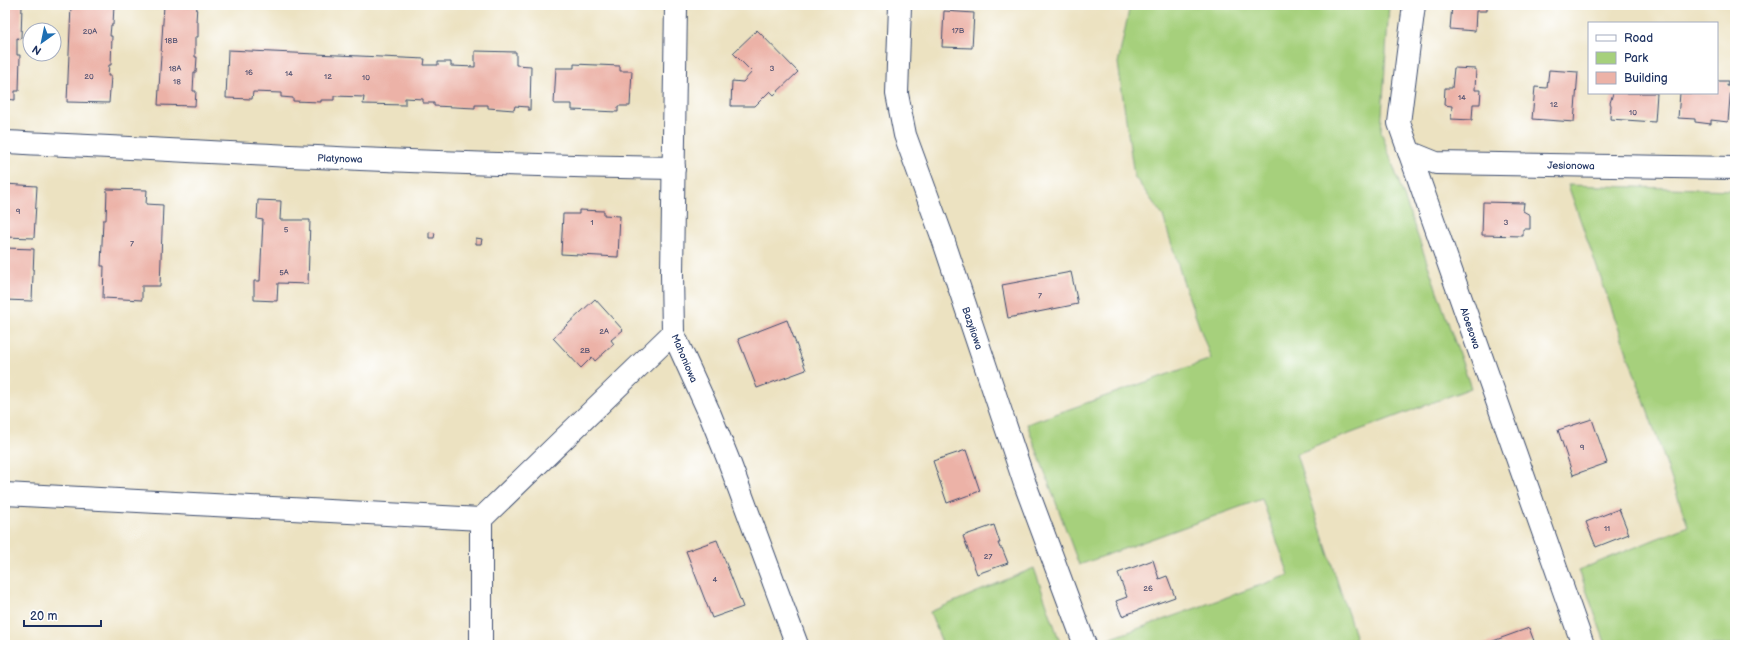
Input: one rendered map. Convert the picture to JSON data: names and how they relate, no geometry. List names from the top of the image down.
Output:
{
  "streets": {
    "street": [
      "Platynowa",
      "Jesionowa",
      "Bazyliowa",
      "Aloesowa",
      "Mahoniowa"
    ]
  },
  "crossings": [
    ["Platynowa", "Mahoniowa"],
    ["Jesionowa", "Aloesowa"]
  ],
  "house_numbers": [
    "17B",
    "20A",
    "18B",
    "18A",
    "3",
    "16",
    "14",
    "20",
    "12",
    "10",
    "18",
    "14",
    "12",
    "10",
    "9",
    "1",
    "3",
    "5",
    "7",
    "5A",
    "7",
    "2A",
    "2B",
    "9",
    "11",
    "27",
    "4",
    "26"
  ],
  "legend": ["Road", "Park", "Building"],
  "scale_bar": "20 m",
  "north": "bottom left"
}
